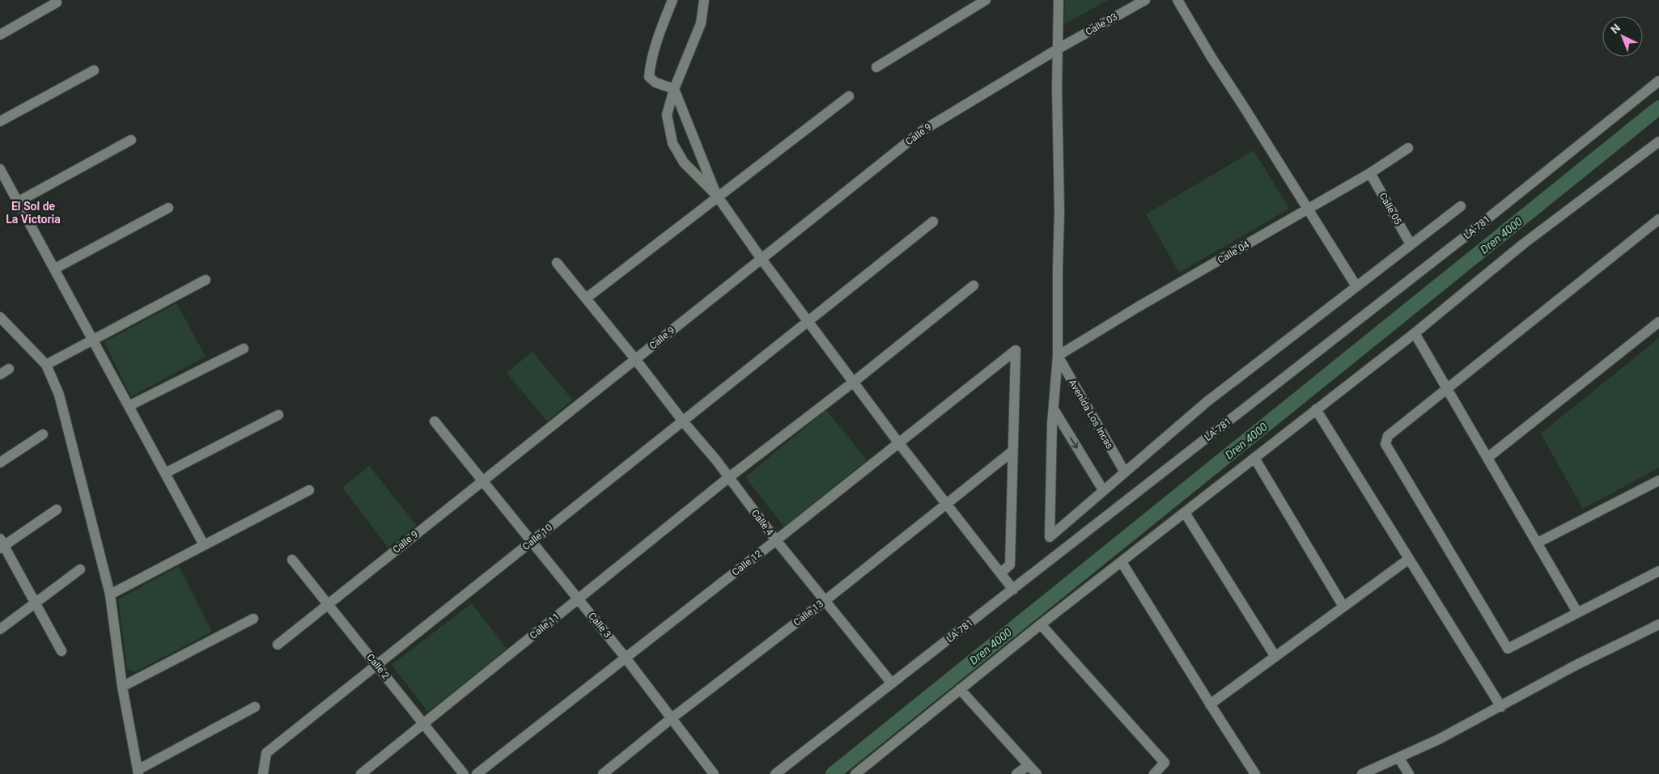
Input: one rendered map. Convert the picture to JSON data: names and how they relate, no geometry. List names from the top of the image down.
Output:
{
  "streets": {
    "street": [
      "Calle 03",
      "Calle 9",
      "Calle 05",
      "LA-781",
      "Calle 04",
      "Avenida Los Incas",
      "Calle 4",
      "Calle 10",
      "Calle 12",
      "Calle 13",
      "Calle 3",
      "Calle 11",
      "Calle 2"
    ]
  },
  "crossings": [
    ["Calle 03", "Calle 9"],
    ["Calle 9", "Calle 4"],
    ["Calle 9", "Calle 3"],
    ["Calle 9", "Calle 2"],
    ["Calle 05", "Calle 04"],
    ["LA-781", "Calle 4"],
    ["Calle 04", "Avenida Los Incas"],
    ["Calle 4", "Calle 10"],
    ["Calle 4", "Calle 12"],
    ["Calle 4", "Calle 13"],
    ["Calle 4", "Calle 11"],
    ["Calle 10", "Calle 3"],
    ["Calle 10", "Calle 2"],
    ["Calle 12", "Calle 13"],
    ["Calle 12", "Calle 3"],
    ["Calle 13", "Calle 3"],
    ["Calle 3", "Calle 11"],
    ["Calle 11", "Calle 2"]
  ],
  "districts": ["El Sol de La Victoria"],
  "water": ["Dren 4000"],
  "north": "top left"
}
